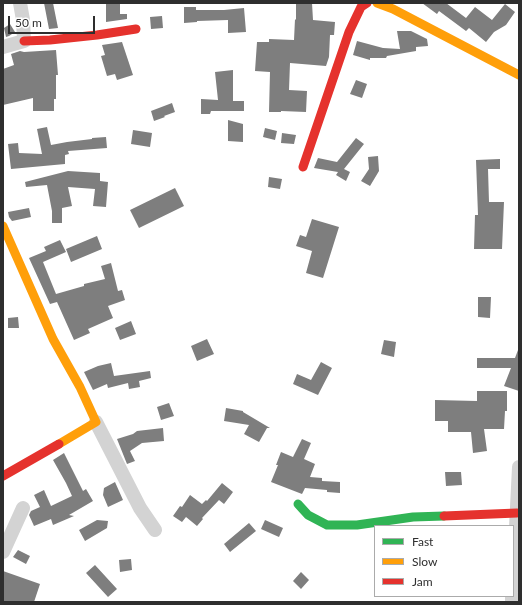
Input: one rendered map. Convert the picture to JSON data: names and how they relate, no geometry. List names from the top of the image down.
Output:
{
  "legend": ["Fast", "Slow", "Jam"],
  "scale_bar": "50 m"
}
